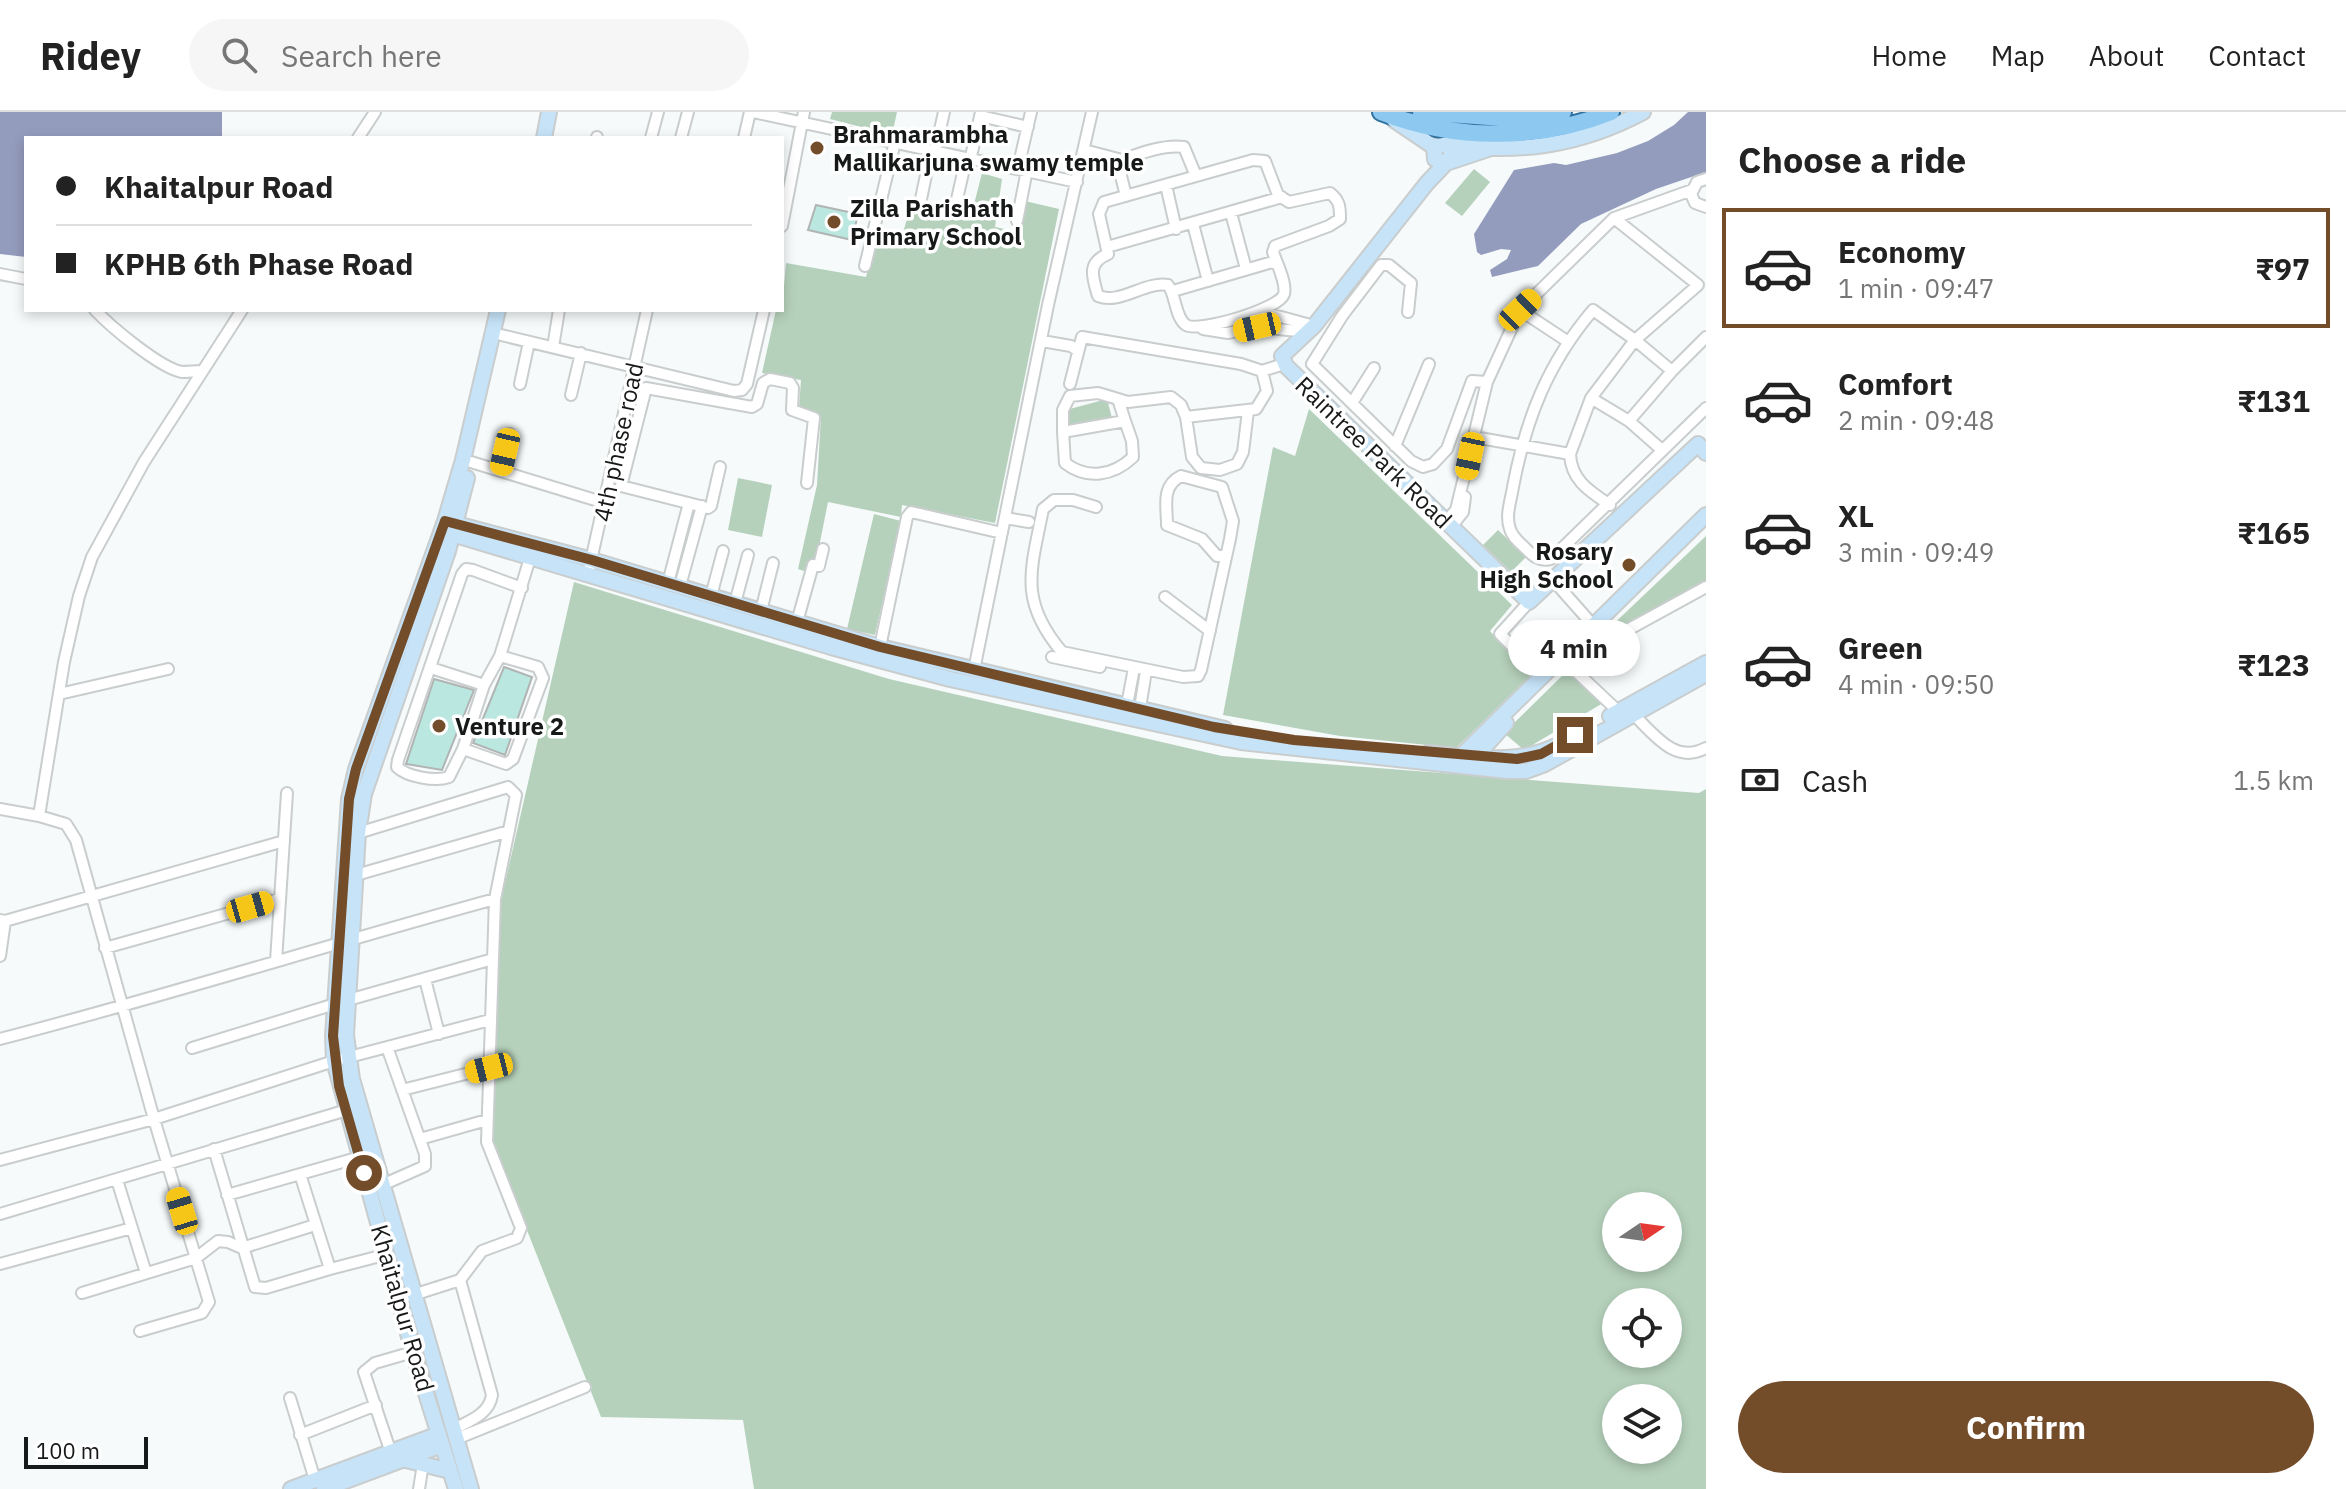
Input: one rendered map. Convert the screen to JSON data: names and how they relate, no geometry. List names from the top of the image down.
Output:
{
  "streets": {
    "street": ["4th phase road", "Raintree Park Road", "Khaitalpur Road"]
  },
  "places": [
    "Brahmarambha Mallikarjuna swamy temple",
    "Zilla Parishath Primary School",
    "Rosary High School",
    "Venture 2"
  ],
  "scale_bar": "100 m",
  "north": "right",
  "page": {
    "header": "Ridey",
    "search": "Search here",
    "nav": [
      "Home",
      "Map",
      "About",
      "Contact"
    ],
    "heading": "Choose a ride",
    "banner": ["Khaitalpur Road", "KPHB 6th Phase Road"],
    "list": [
      {
        "name": "Economy",
        "note": "1 min · 09:47",
        "value": "₹97"
      },
      {
        "name": "Comfort",
        "note": "2 min · 09:48",
        "value": "₹131"
      },
      {
        "name": "XL",
        "note": "3 min · 09:49",
        "value": "₹165"
      },
      {
        "name": "Green",
        "note": "4 min · 09:50",
        "value": "₹123"
      }
    ],
    "bubble": "4 min",
    "pay": ["Cash", "1.5 km"],
    "buttons": "Confirm",
    "scale": "100 m"
  }
}
